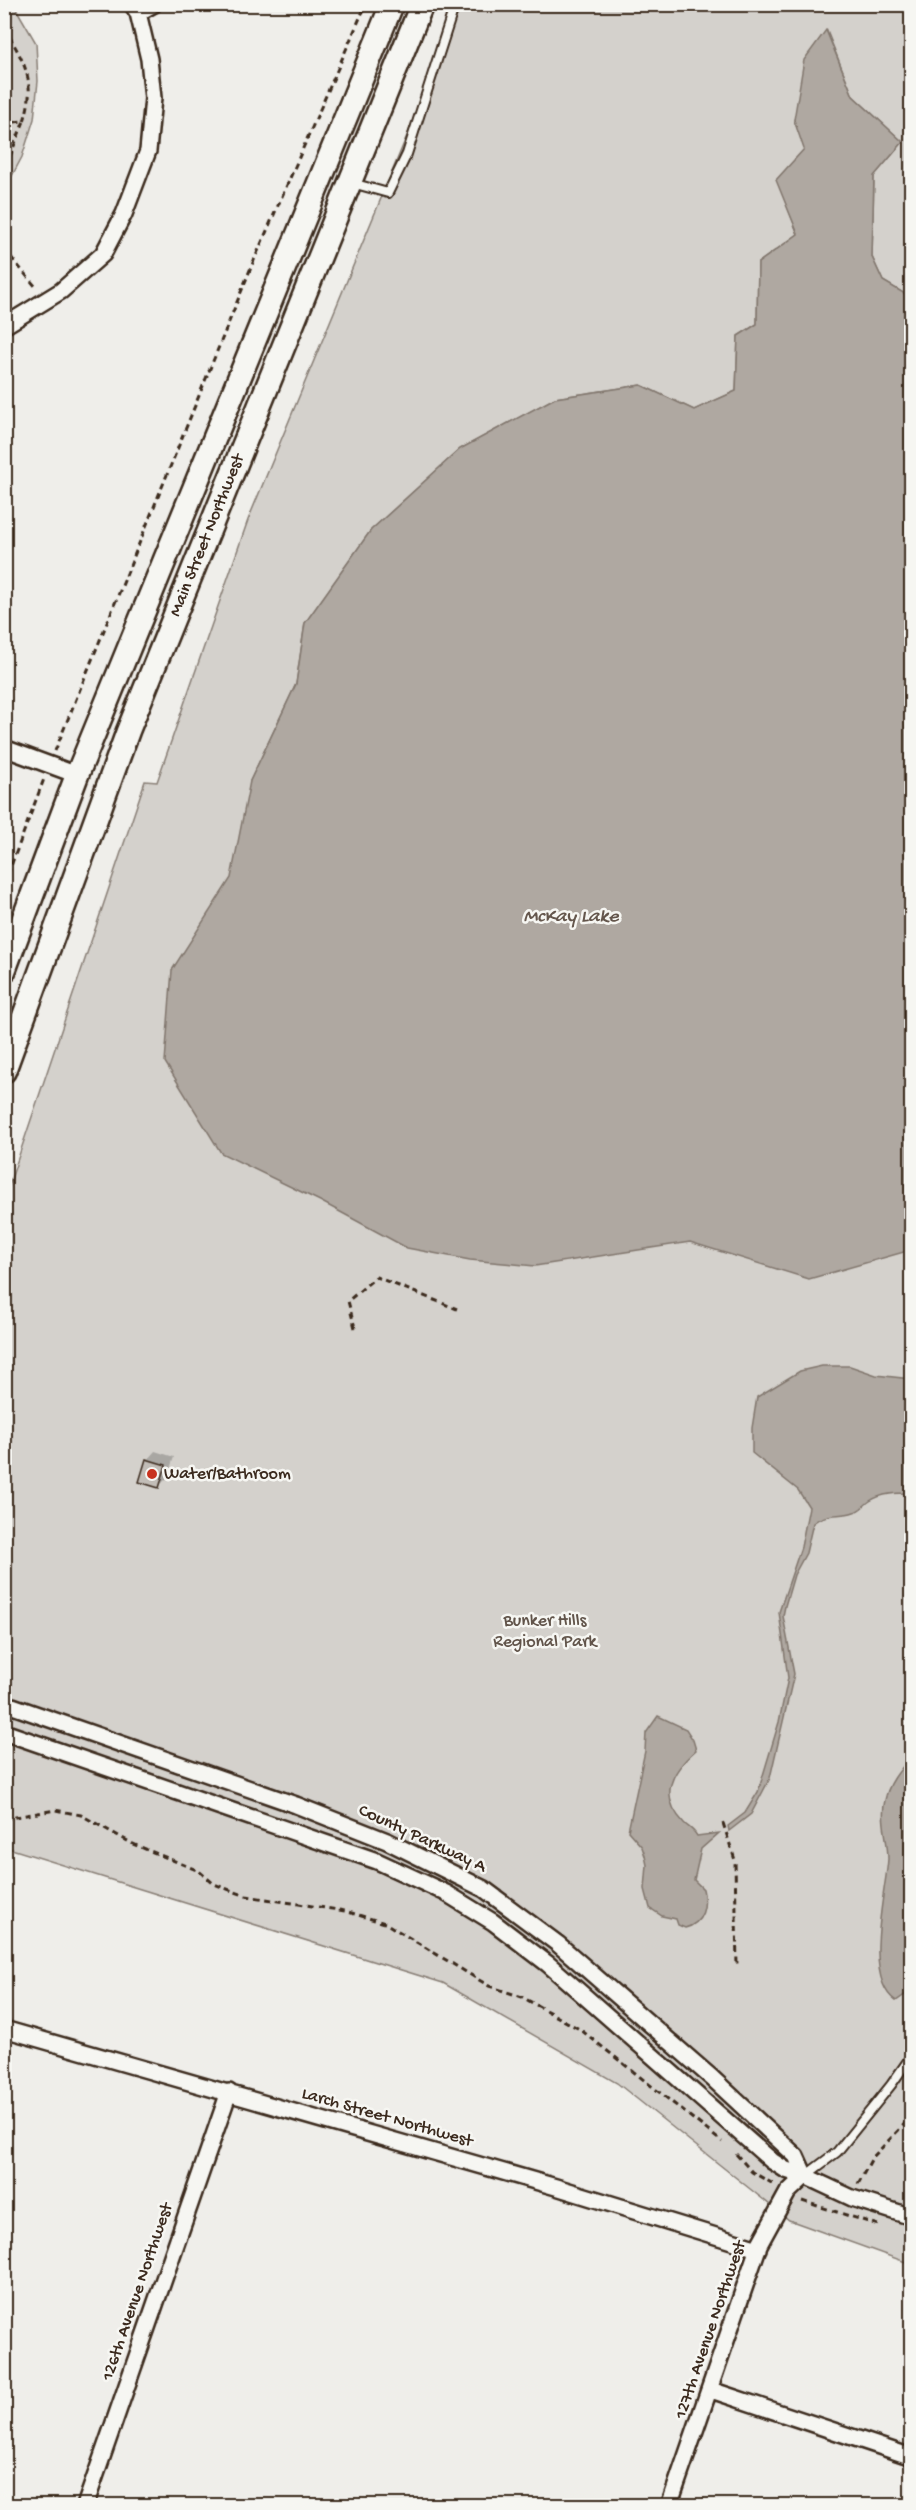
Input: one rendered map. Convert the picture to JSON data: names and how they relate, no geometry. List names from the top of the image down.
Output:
{
  "streets": {
    "main road": ["Main Street Northwest"],
    "street": [
      "County Parkway A",
      "Larch Street Northwest",
      "126th Avenue Northwest",
      "127th Avenue Northwest"
    ]
  },
  "crossings": [
    ["County Parkway A", "127th Avenue Northwest"],
    ["Larch Street Northwest", "126th Avenue Northwest"],
    ["Larch Street Northwest", "127th Avenue Northwest"]
  ],
  "water": ["McKay Lake"],
  "parks": ["Bunker Hills Regional Park"],
  "places": ["Water/Bathroom"]
}
